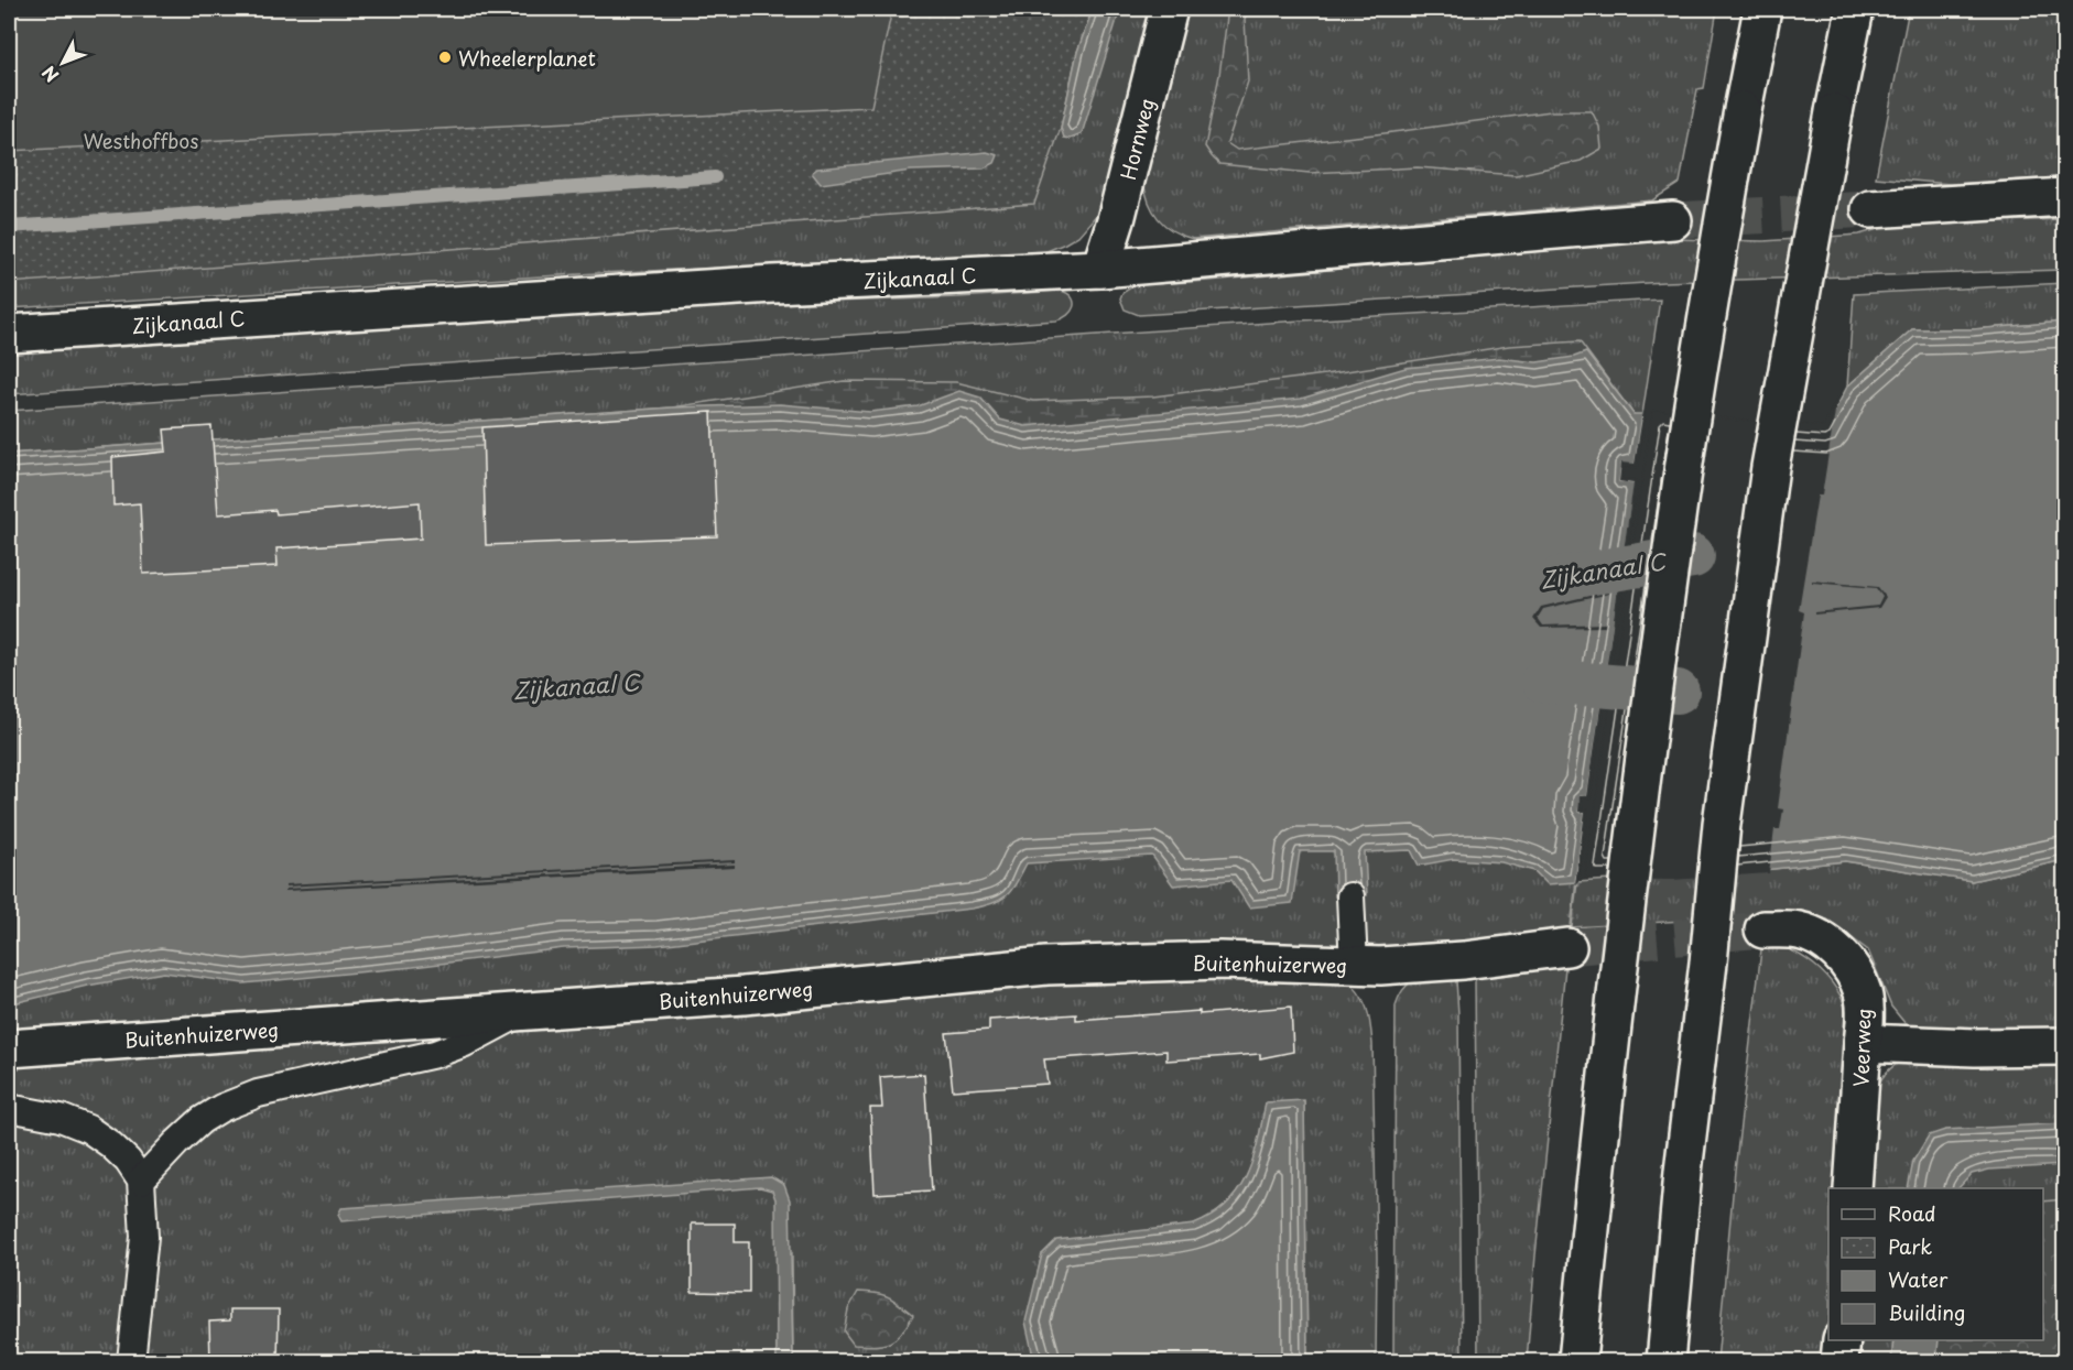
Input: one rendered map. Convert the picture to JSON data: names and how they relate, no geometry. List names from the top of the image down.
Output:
{
  "streets": {
    "main road": [
      "Hornweg",
      "Zijkanaal C",
      "Buitenhuizerweg",
      "Veerweg"
    ]
  },
  "crossings": [
    ["Hornweg", "Zijkanaal C"]
  ],
  "water": ["Zijkanaal C"],
  "parks": ["Westhoffbos"],
  "places": ["Wheelerplanet"],
  "legend": [
    "Road",
    "Park",
    "Water",
    "Building"
  ],
  "north": "bottom left"
}
